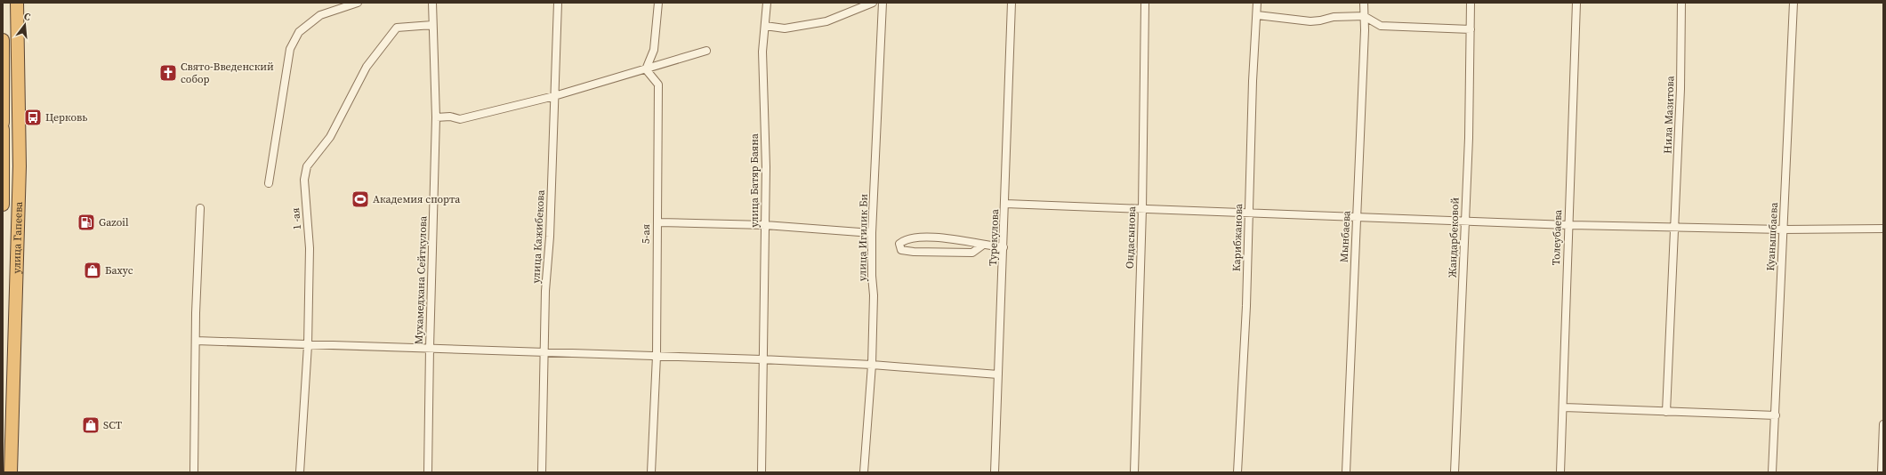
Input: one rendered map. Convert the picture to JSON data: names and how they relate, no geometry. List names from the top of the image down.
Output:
{
  "streets": {
    "highway": ["улица Гапеева"],
    "street": [
      "Нила Мазитова",
      "улица Батяр Баяна",
      "1 -ая",
      "5-ая",
      "улица Кажибекова",
      "Мынбаева",
      "Куанышбаева",
      "улица Игилик Би",
      "Турекулова",
      "Ондасынова",
      "Карибжанова",
      "Жандарбековой",
      "Толеубаева",
      "Мухамедхана Сейткулова"
    ]
  },
  "crossings": [
    ["1 -ая", "Мухамедхана Сейткулова"]
  ],
  "places": {
    "church": ["Свято-Введенский собор"],
    "bus stop": ["Церковь"],
    "sports": ["Академия спорта"],
    "fuel station": ["Gazoil"],
    "shop": ["Бахус", "SCT"]
  },
  "north": "top"
}
